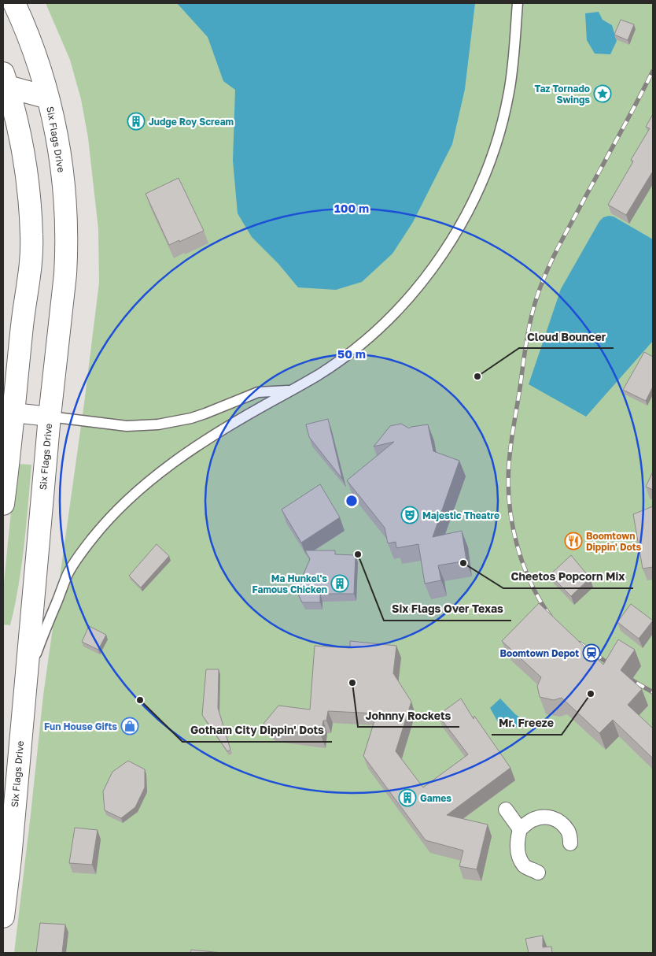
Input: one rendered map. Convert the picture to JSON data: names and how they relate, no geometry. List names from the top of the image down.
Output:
{
  "streets": {
    "street": ["Six Flags Drive"]
  },
  "places": {
    "place": ["Taz Tornado Swings"],
    "building": ["Judge Roy Scream", "Ma Hunkel's Famous Chicken", "Games"],
    "other": [
      "Cloud Bouncer",
      "Six Flags Over Texas",
      "Cheetos Popcorn Mix",
      "Johnny Rockets",
      "Mr. Freeze",
      "Gotham City Dippin' Dots"
    ],
    "theatre": ["Majestic Theatre"],
    "restaurant": ["Boomtown Dippin' Dots"],
    "station": ["Boomtown Depot"],
    "shop": ["Fun House Gifts"]
  },
  "rings": ["100 m", "50 m"]
}
